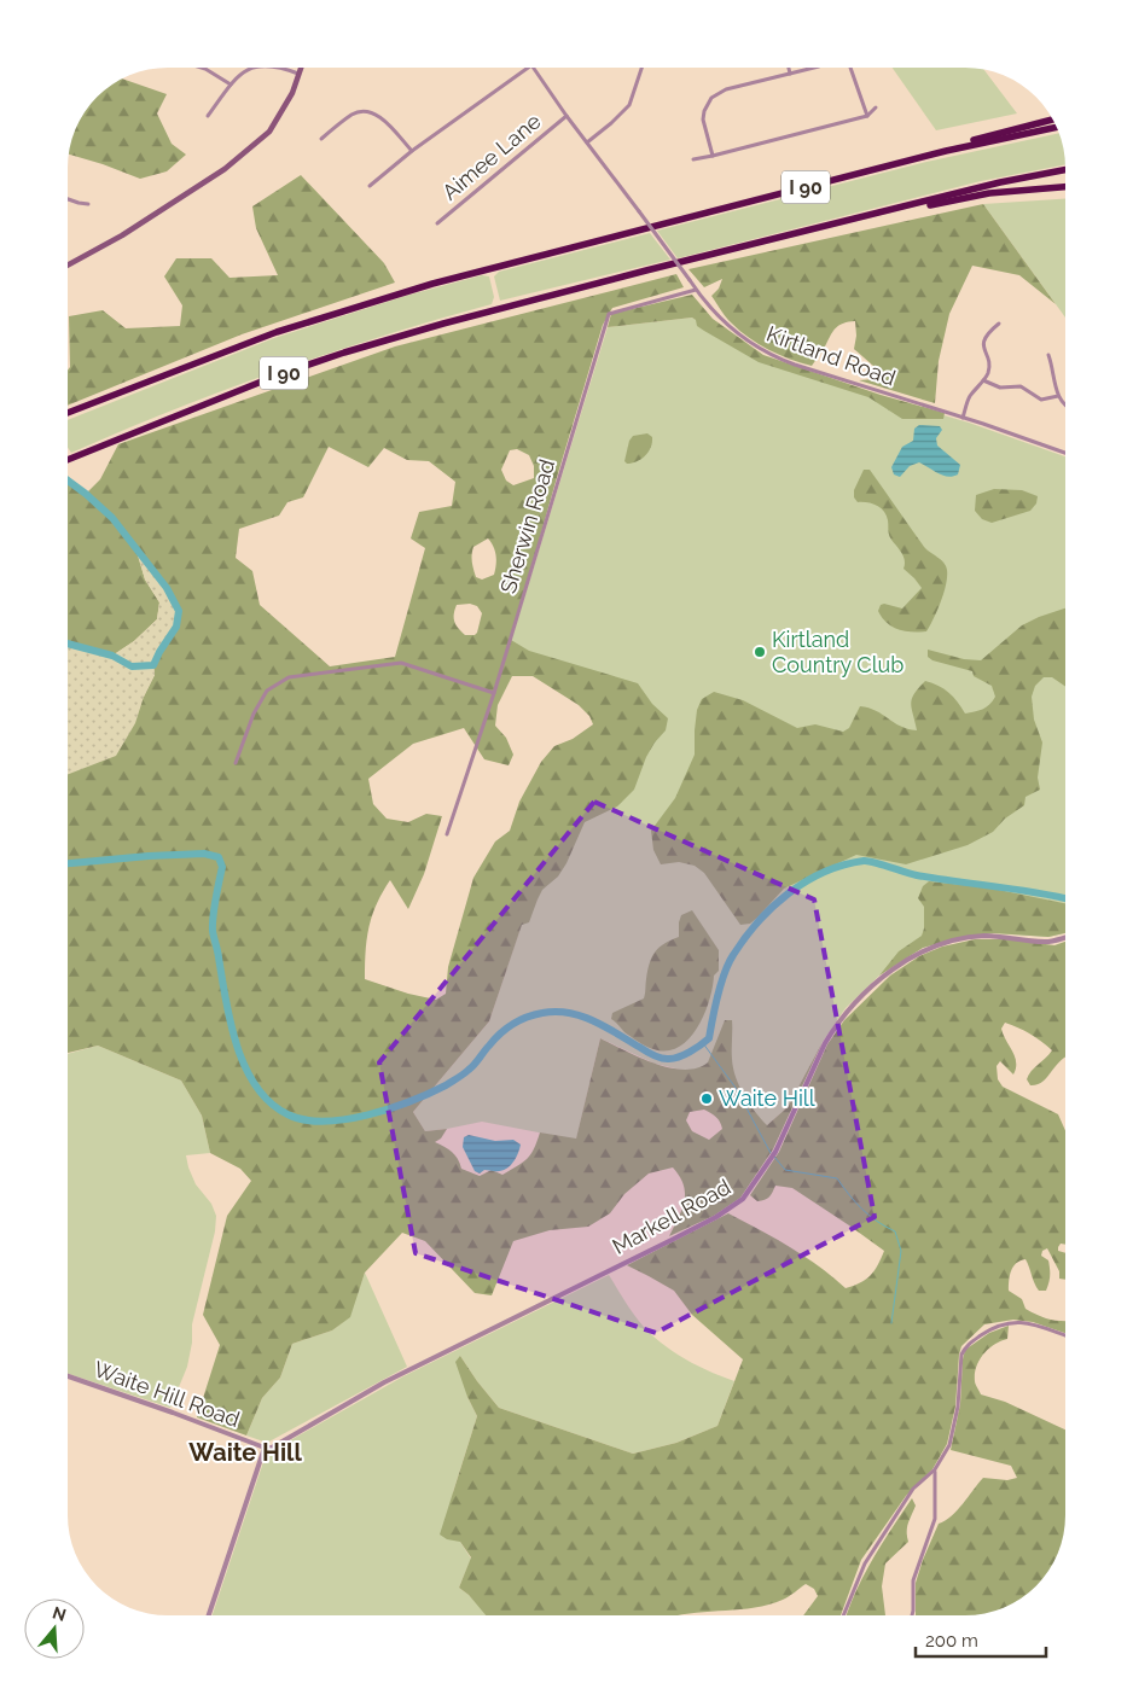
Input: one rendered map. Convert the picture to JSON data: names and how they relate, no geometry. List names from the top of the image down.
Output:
{
  "streets": {
    "highway": ["I 90"],
    "street": [
      "Aimee Lane",
      "Kirtland Road",
      "Sherwin Road",
      "Markell Road",
      "Waite Hill Road"
    ]
  },
  "crossings": [
    ["Aimee Lane", "Kirtland Road"],
    ["Kirtland Road", "Sherwin Road"],
    ["Markell Road", "Waite Hill Road"]
  ],
  "districts": ["Waite Hill"],
  "places": ["Kirtland Country Club", "Waite Hill"],
  "scale_bar": "200 m",
  "north": "top"
}
